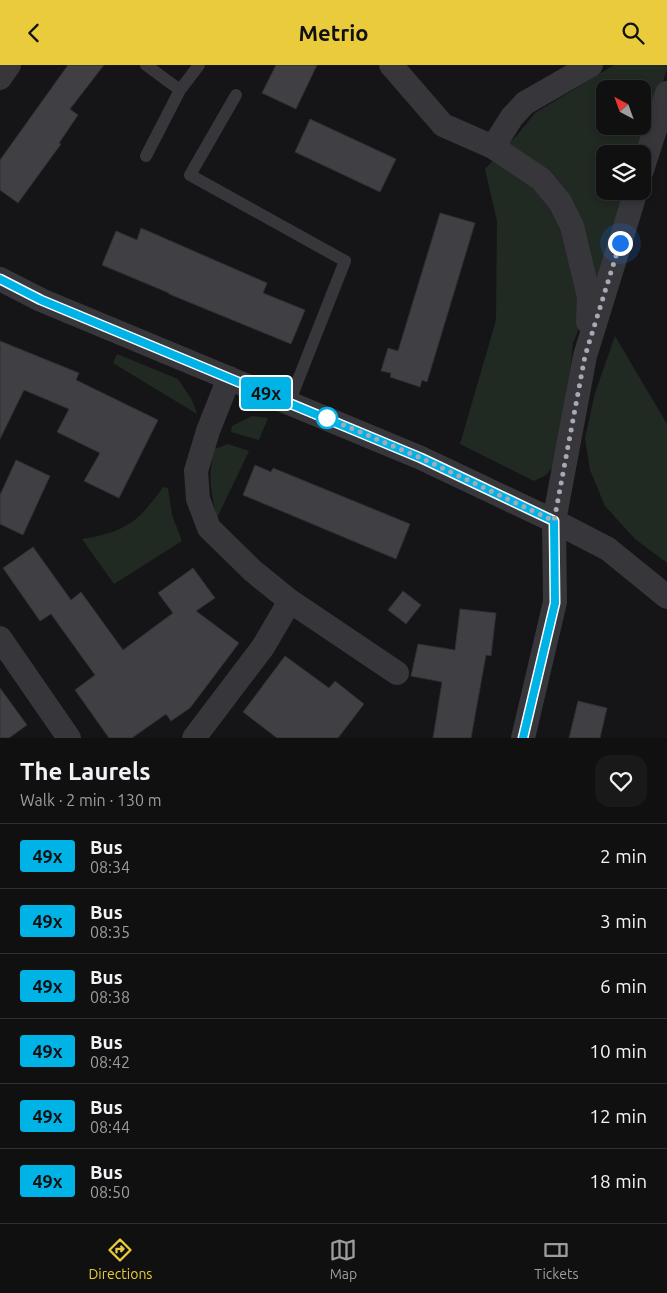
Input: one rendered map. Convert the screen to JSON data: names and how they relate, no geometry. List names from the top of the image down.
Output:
{
  "lines": ["bus line 49x"],
  "north": "top left",
  "page": {
    "header": "Metrio",
    "on_map": "49x",
    "heading": ["The Laurels", "Walk · 2 min · 130 m"],
    "list": [
      {
        "mark": "49x",
        "name": "Bus",
        "note": "08:34",
        "value": "2 min"
      },
      {
        "mark": "49x",
        "name": "Bus",
        "note": "08:35",
        "value": "3 min"
      },
      {
        "mark": "49x",
        "name": "Bus",
        "note": "08:38",
        "value": "6 min"
      },
      {
        "mark": "49x",
        "name": "Bus",
        "note": "08:42",
        "value": "10 min"
      },
      {
        "mark": "49x",
        "name": "Bus",
        "note": "08:44",
        "value": "12 min"
      },
      {
        "mark": "49x",
        "name": "Bus",
        "note": "08:50",
        "value": "18 min"
      }
    ],
    "tabs": ["Directions", "Map", "Tickets"]
  }
}
